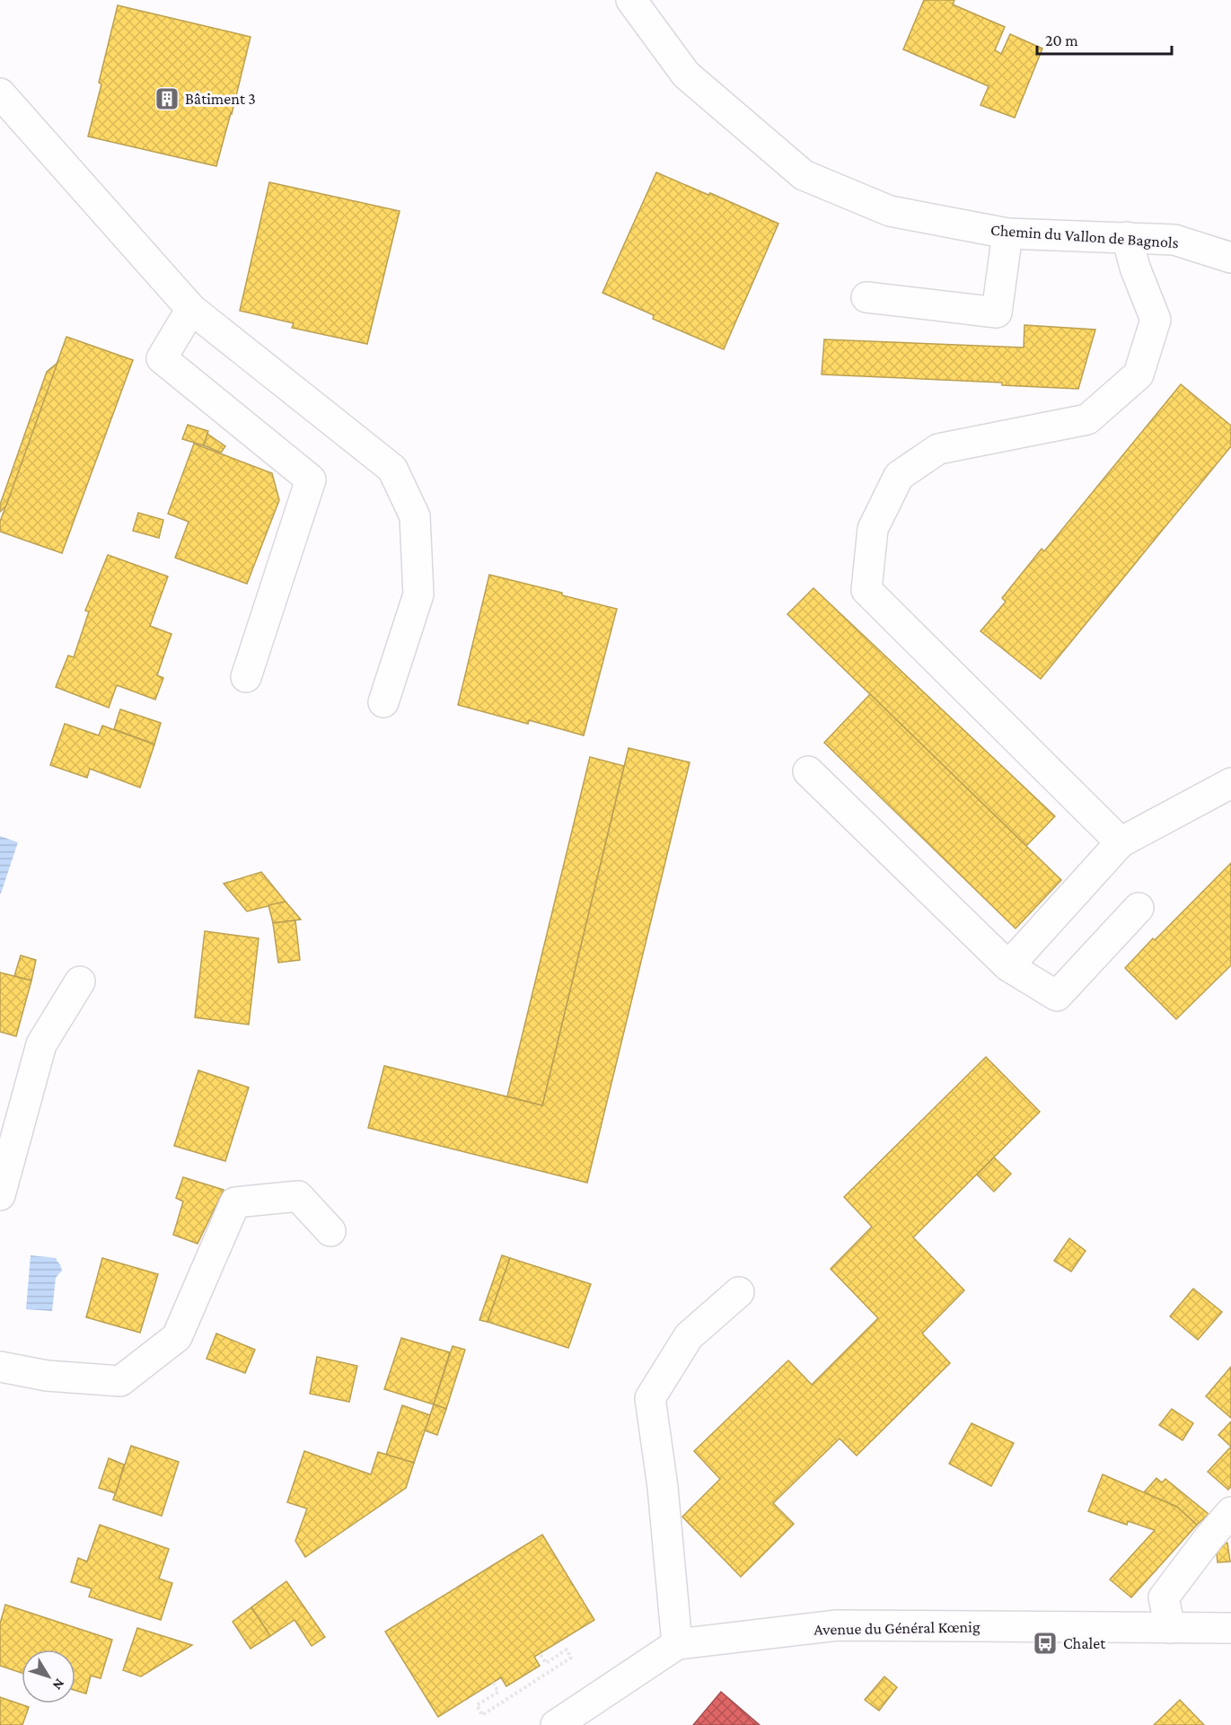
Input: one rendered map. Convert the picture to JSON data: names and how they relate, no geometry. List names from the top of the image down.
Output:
{
  "streets": {
    "street": ["Chemin du Vallon de Bagnols", "Avenue du Général Kœnig"]
  },
  "places": {
    "building": ["Bâtiment 3"],
    "bus stop": ["Chalet"]
  },
  "scale_bar": "20 m",
  "north": "bottom right"
}
